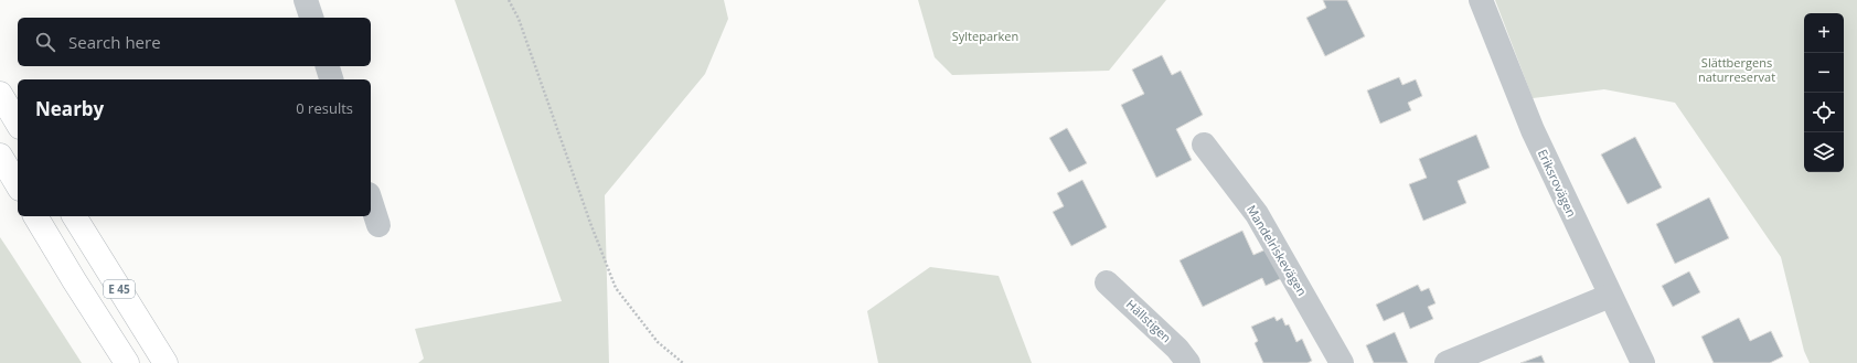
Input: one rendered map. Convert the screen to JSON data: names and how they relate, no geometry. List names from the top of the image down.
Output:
{
  "streets": {
    "highway": ["E 45"],
    "street": ["Eriksrovägen", "Mandelriskevägen", "Hällstigen"]
  },
  "parks": ["Sylteparken", "Slättbergens naturreservat"],
  "page": {
    "map_buttons": ["+", "−"],
    "search": "Search here",
    "heading": ["Nearby", "0 results"]
  }
}
